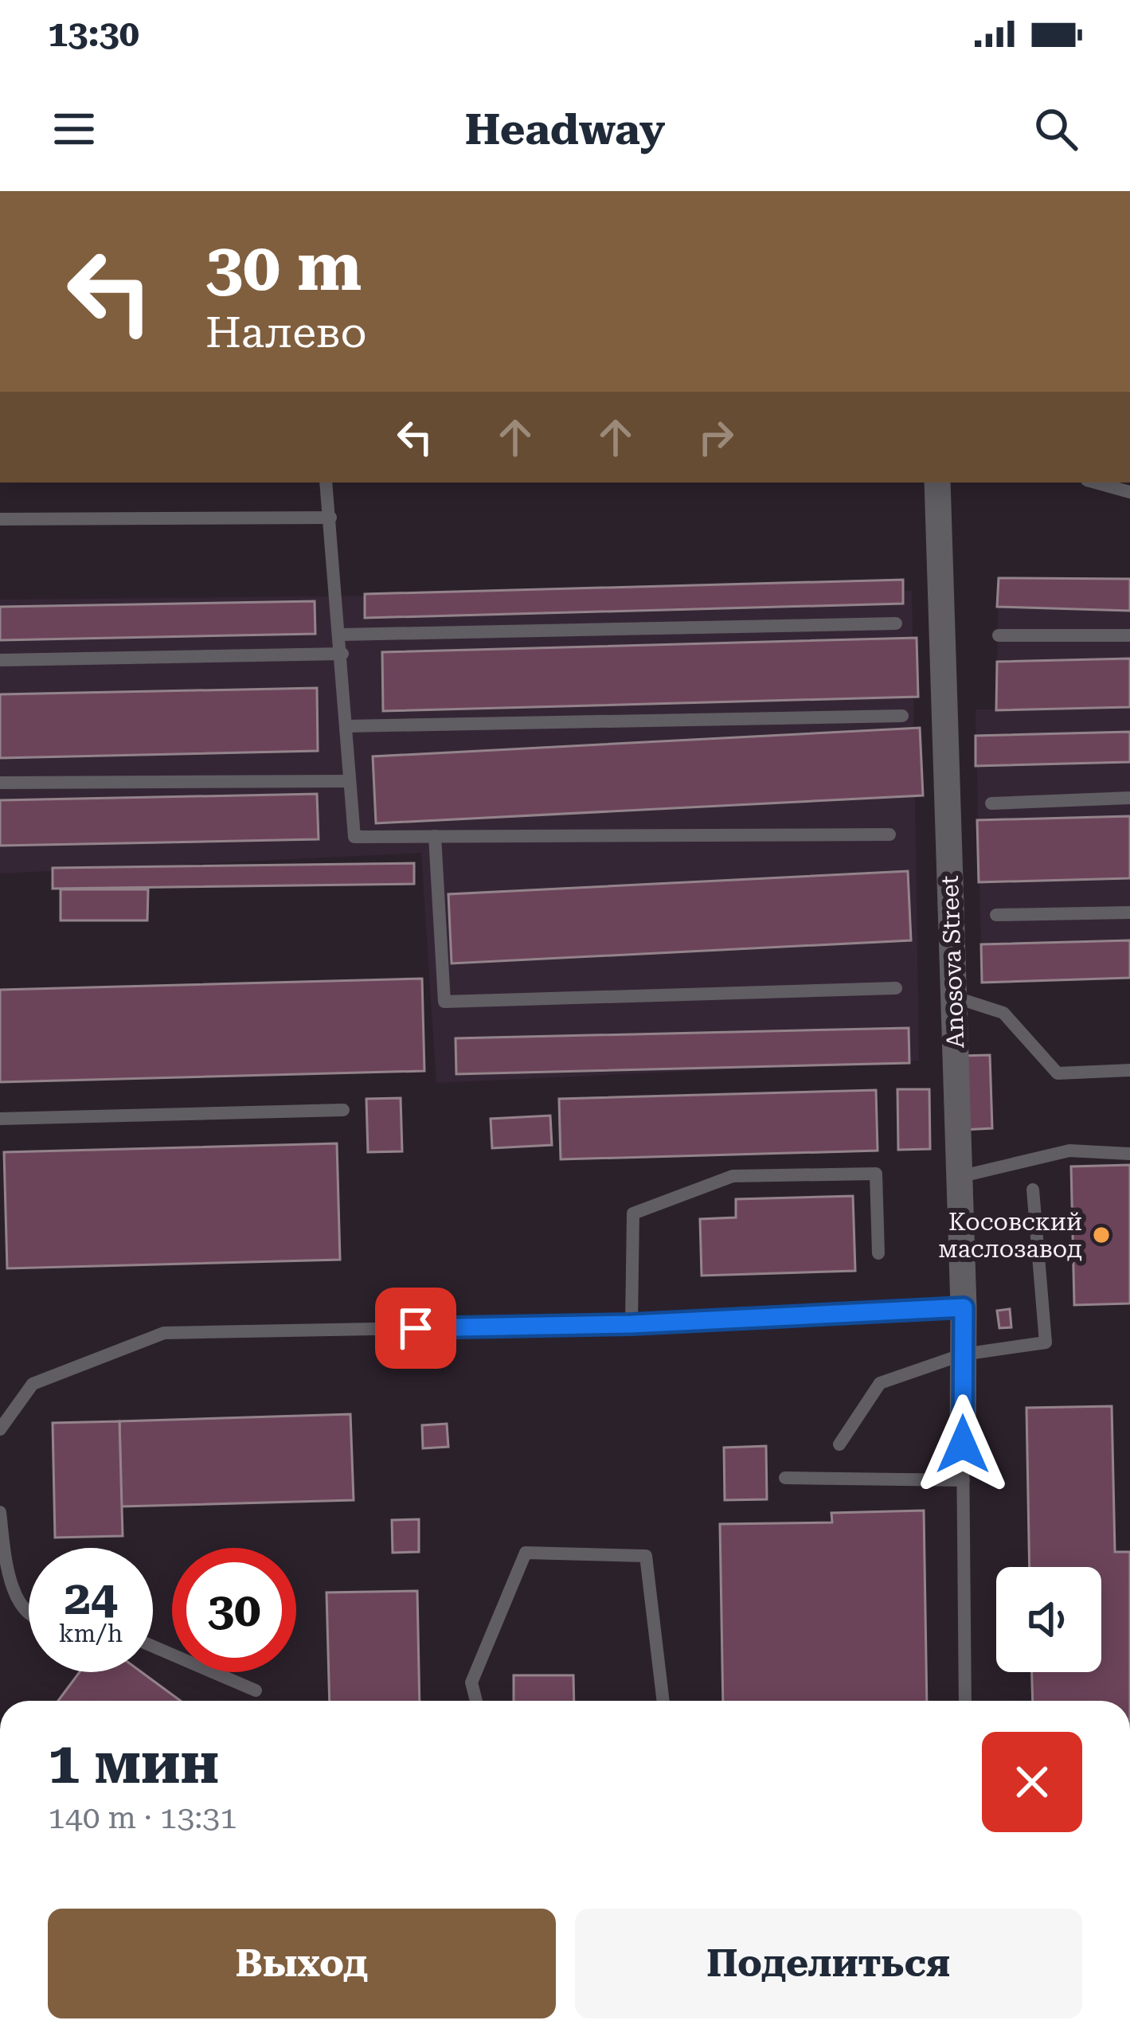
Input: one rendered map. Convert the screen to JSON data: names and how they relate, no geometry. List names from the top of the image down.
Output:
{
  "streets": {
    "street": ["Anosova Street"]
  },
  "places": ["Косовский маслозавод"],
  "page": {
    "status": "13:30",
    "header": "Headway",
    "turn": ["30 m", "Налево"],
    "speed": "24 km/h",
    "limit": "30",
    "heading": ["1 мин", "140 m · 13:31"],
    "buttons": ["Выход", "Поделиться"]
  }
}
